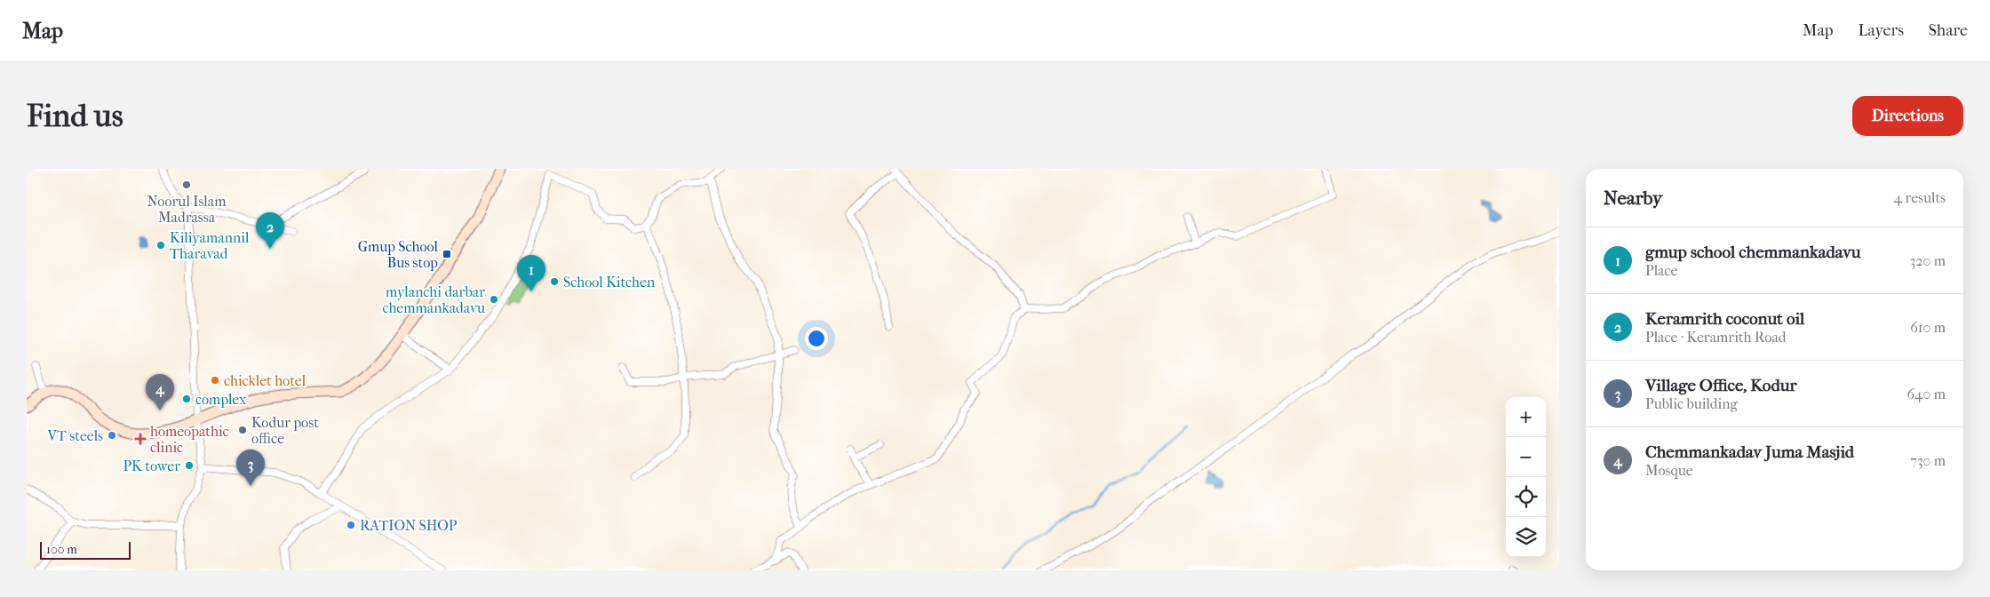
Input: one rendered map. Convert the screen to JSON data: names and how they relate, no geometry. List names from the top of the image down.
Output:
{
  "places": {
    "other": [
      "Noorul Islam Madrassa",
      "Kiliyamannil Tharavad",
      "School Kitchen",
      "mylanchi darbar chemmankadavu",
      "chicklet hotel",
      "complex",
      "Kodur post office",
      "VT steels",
      "PK tower",
      "RATION SHOP"
    ],
    "transit": ["Gmup School Bus stop"],
    "health": ["homeopathic clinic"]
  },
  "scale_bar": "100 m",
  "page": {
    "header": "Map",
    "nav": ["Map", "Layers", "Share"],
    "buttons": "Directions",
    "title": "Find us",
    "heading": ["Nearby", "4 results"],
    "pins": [
      "2",
      "1",
      "4",
      "3"
    ],
    "list": [
      {
        "mark": "1",
        "name": "gmup school chemmankadavu",
        "note": "Place",
        "value": "320 m"
      },
      {
        "mark": "2",
        "name": "Keramrith coconut oil",
        "note": "Place · Keramrith Road",
        "value": "610 m"
      },
      {
        "mark": "3",
        "name": "Village Office, Kodur",
        "note": "Public building",
        "value": "640 m"
      },
      {
        "mark": "4",
        "name": "Chemmankadav Juma Masjid",
        "note": "Mosque",
        "value": "730 m"
      }
    ],
    "map_buttons": ["+", "−"],
    "scale": "100 m"
  }
}
